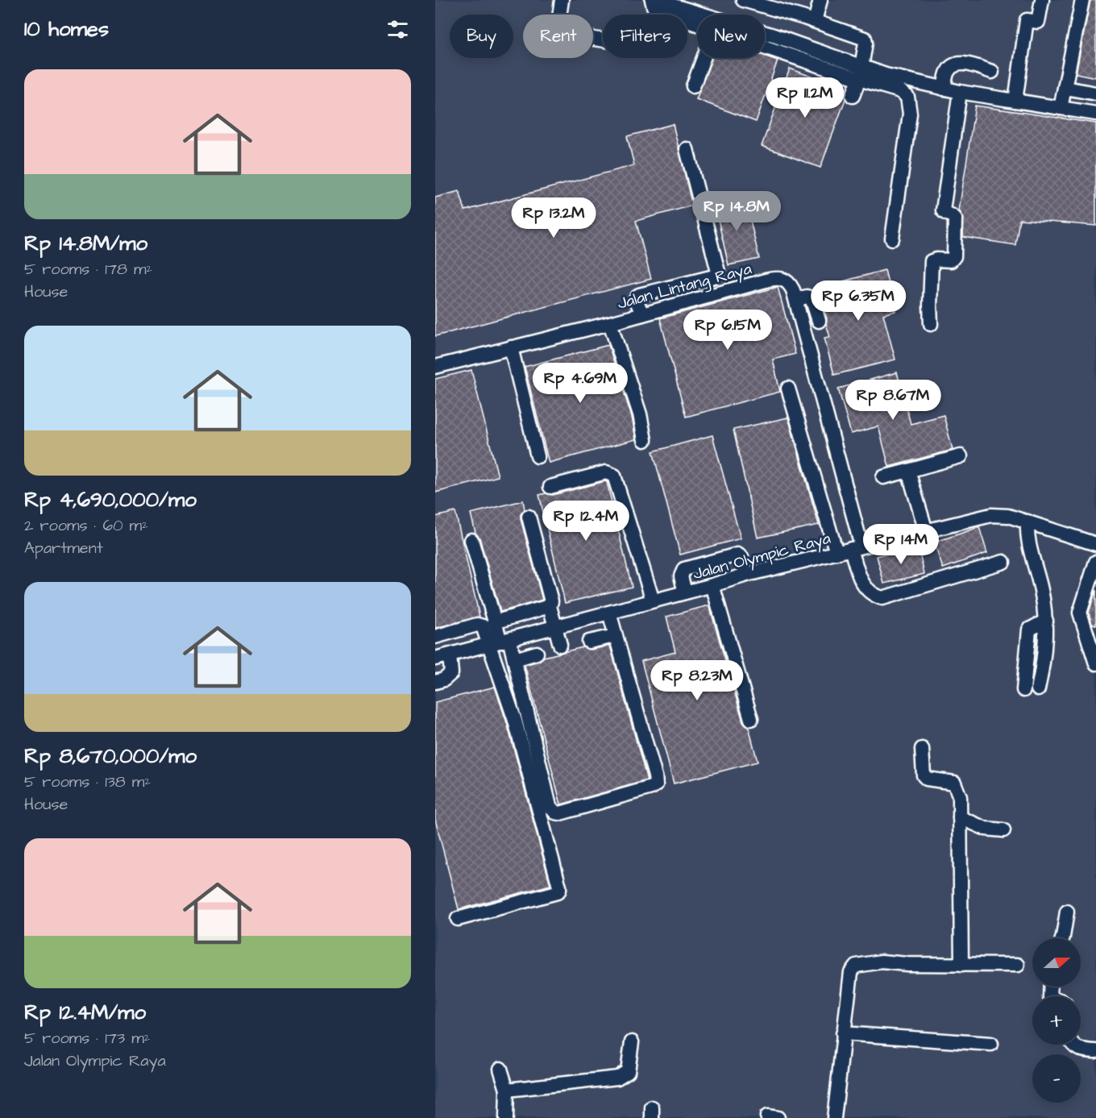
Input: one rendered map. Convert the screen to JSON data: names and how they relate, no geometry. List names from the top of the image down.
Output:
{
  "streets": {
    "street": ["Jalan Lintang Raya", "Jalan Olympic Raya"]
  },
  "crossings": [
    ["Jalan Lintang Raya", "Jalan Olympic Raya"]
  ],
  "north": "right",
  "page": {
    "heading": "10 homes",
    "chip": [
      "Buy",
      "Rent",
      "Filters",
      "New"
    ],
    "list": [
      {
        "name": "Rp 14.8M/mo",
        "note": "5 rooms · 178 m² · House"
      },
      {
        "name": "Rp 4,690,000/mo",
        "note": "2 rooms · 60 m² · Apartment"
      },
      {
        "name": "Rp 8,670,000/mo",
        "note": "5 rooms · 138 m² · House"
      },
      {
        "name": "Rp 12.4M/mo",
        "note": "5 rooms · 173 m² · Jalan Olympic Raya"
      }
    ],
    "price": [
      "Rp 11.2M",
      "Rp 14.8M",
      "Rp 13.2M",
      "Rp 6.35M",
      "Rp 6.15M",
      "Rp 4.69M",
      "Rp 8.67M",
      "Rp 12.4M",
      "Rp 14M",
      "Rp 8.23M"
    ],
    "map_buttons": ["+", "−"]
  }
}
